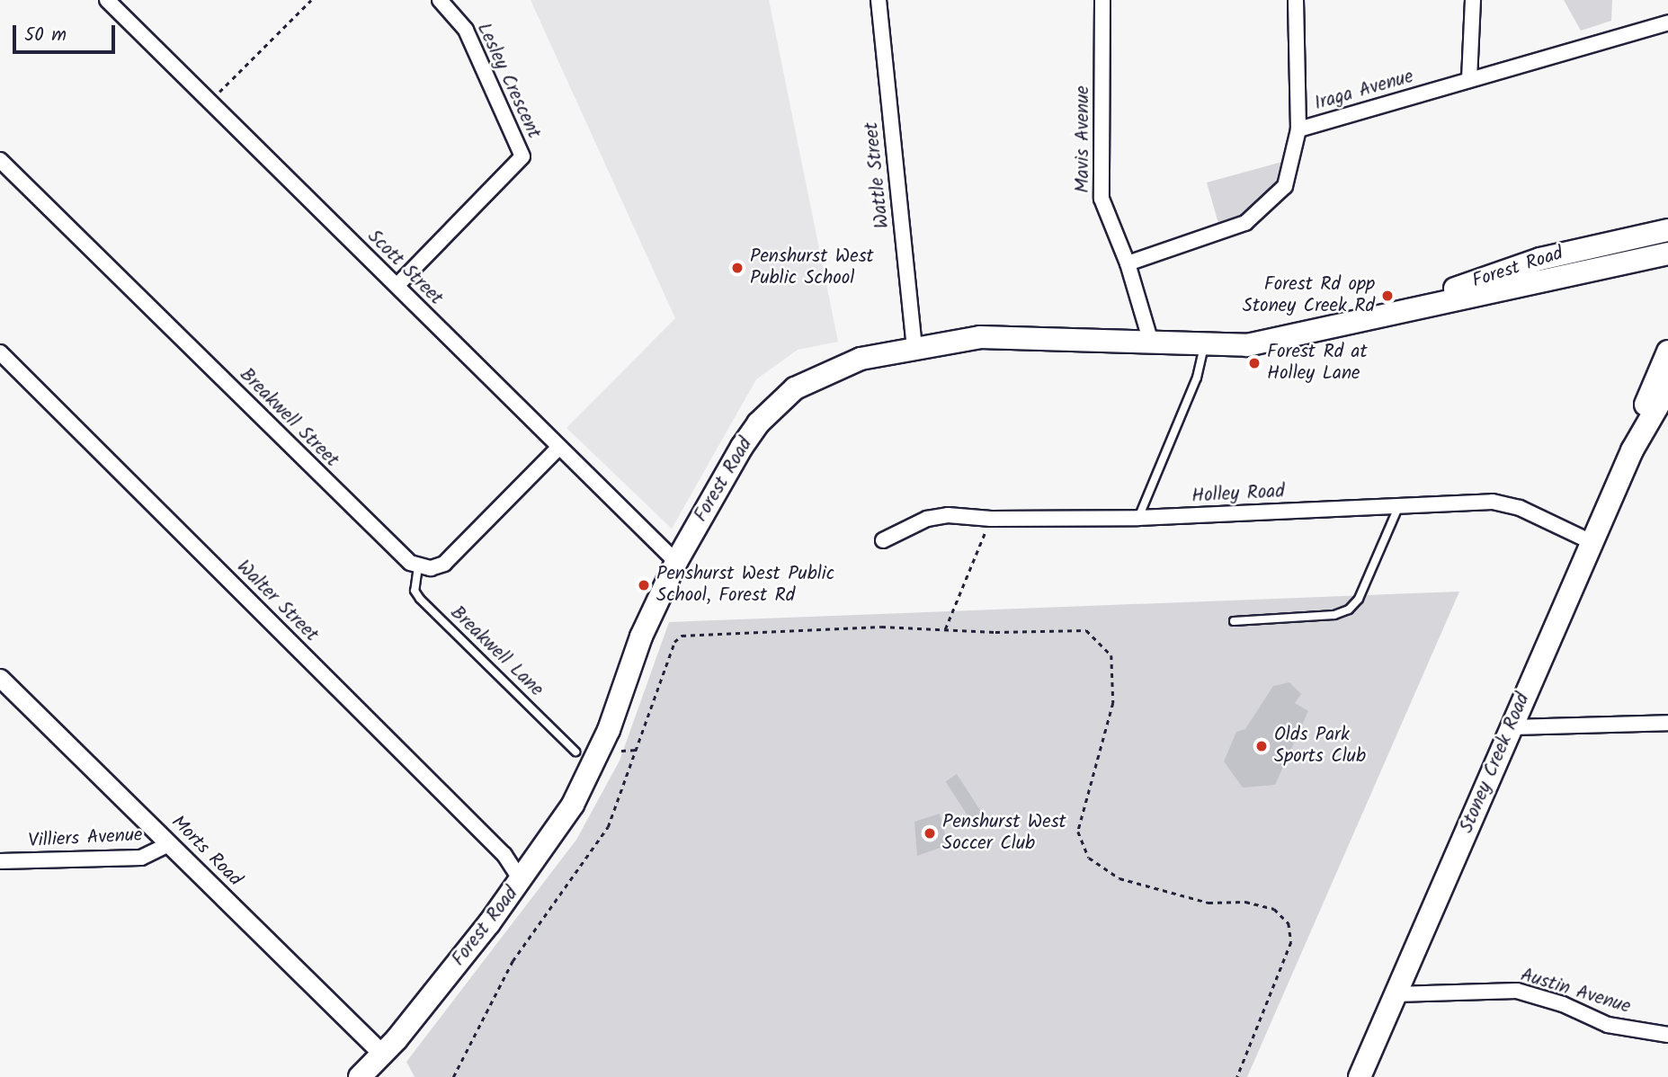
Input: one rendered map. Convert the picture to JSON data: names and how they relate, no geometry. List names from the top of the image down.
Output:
{
  "streets": {
    "main road": ["Forest Road", "Stoney Creek Road"],
    "street": [
      "Lesley Crescent",
      "Iraga Avenue",
      "Mavis Avenue",
      "Wattle Street",
      "Scott Street",
      "Breakwell Street",
      "Holley Road",
      "Walter Street",
      "Villiers Avenue",
      "Morts Road",
      "Austin Avenue"
    ],
    "lane": ["Breakwell Lane"]
  },
  "crossings": [
    ["Lesley Crescent", "Scott Street"],
    ["Iraga Avenue", "Mavis Avenue"],
    ["Mavis Avenue", "Forest Road"],
    ["Wattle Street", "Forest Road"],
    ["Scott Street", "Forest Road"],
    ["Forest Road", "Walter Street"],
    ["Forest Road", "Morts Road"],
    ["Breakwell Street", "Breakwell Lane"],
    ["Holley Road", "Stoney Creek Road"],
    ["Stoney Creek Road", "Austin Avenue"],
    ["Villiers Avenue", "Morts Road"]
  ],
  "places": [
    "Penshurst West Public School",
    "Forest Rd opp Stoney Creek Rd",
    "Forest Rd at Holley Lane",
    "Penshurst West Public School, Forest Rd",
    "Olds Park Sports Club",
    "Penshurst West Soccer Club"
  ],
  "scale_bar": "50 m"
}
